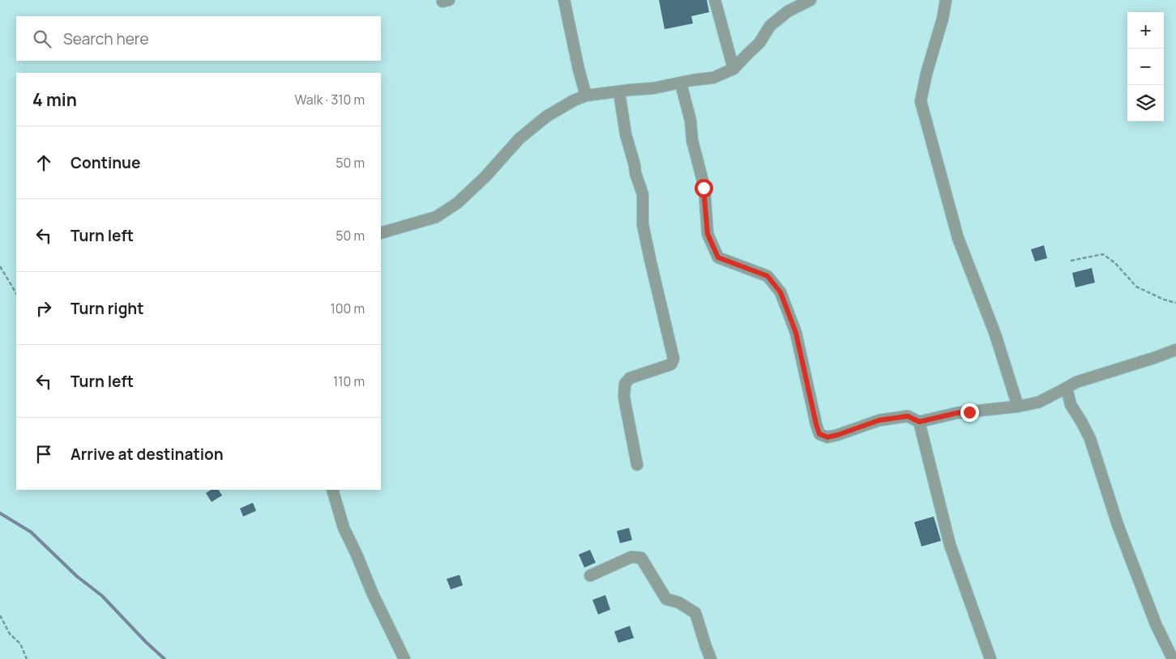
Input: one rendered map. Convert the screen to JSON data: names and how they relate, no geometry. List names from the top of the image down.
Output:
{
  "page": {
    "map_buttons": ["+", "−"],
    "search": "Search here",
    "heading": ["4 min", "Walk · 310 m"],
    "list": [
      ["Continue", "50 m"],
      ["Turn left", "50 m"],
      ["Turn right", "100 m"],
      ["Turn left", "110 m"],
      "Arrive at destination"
    ]
  }
}
